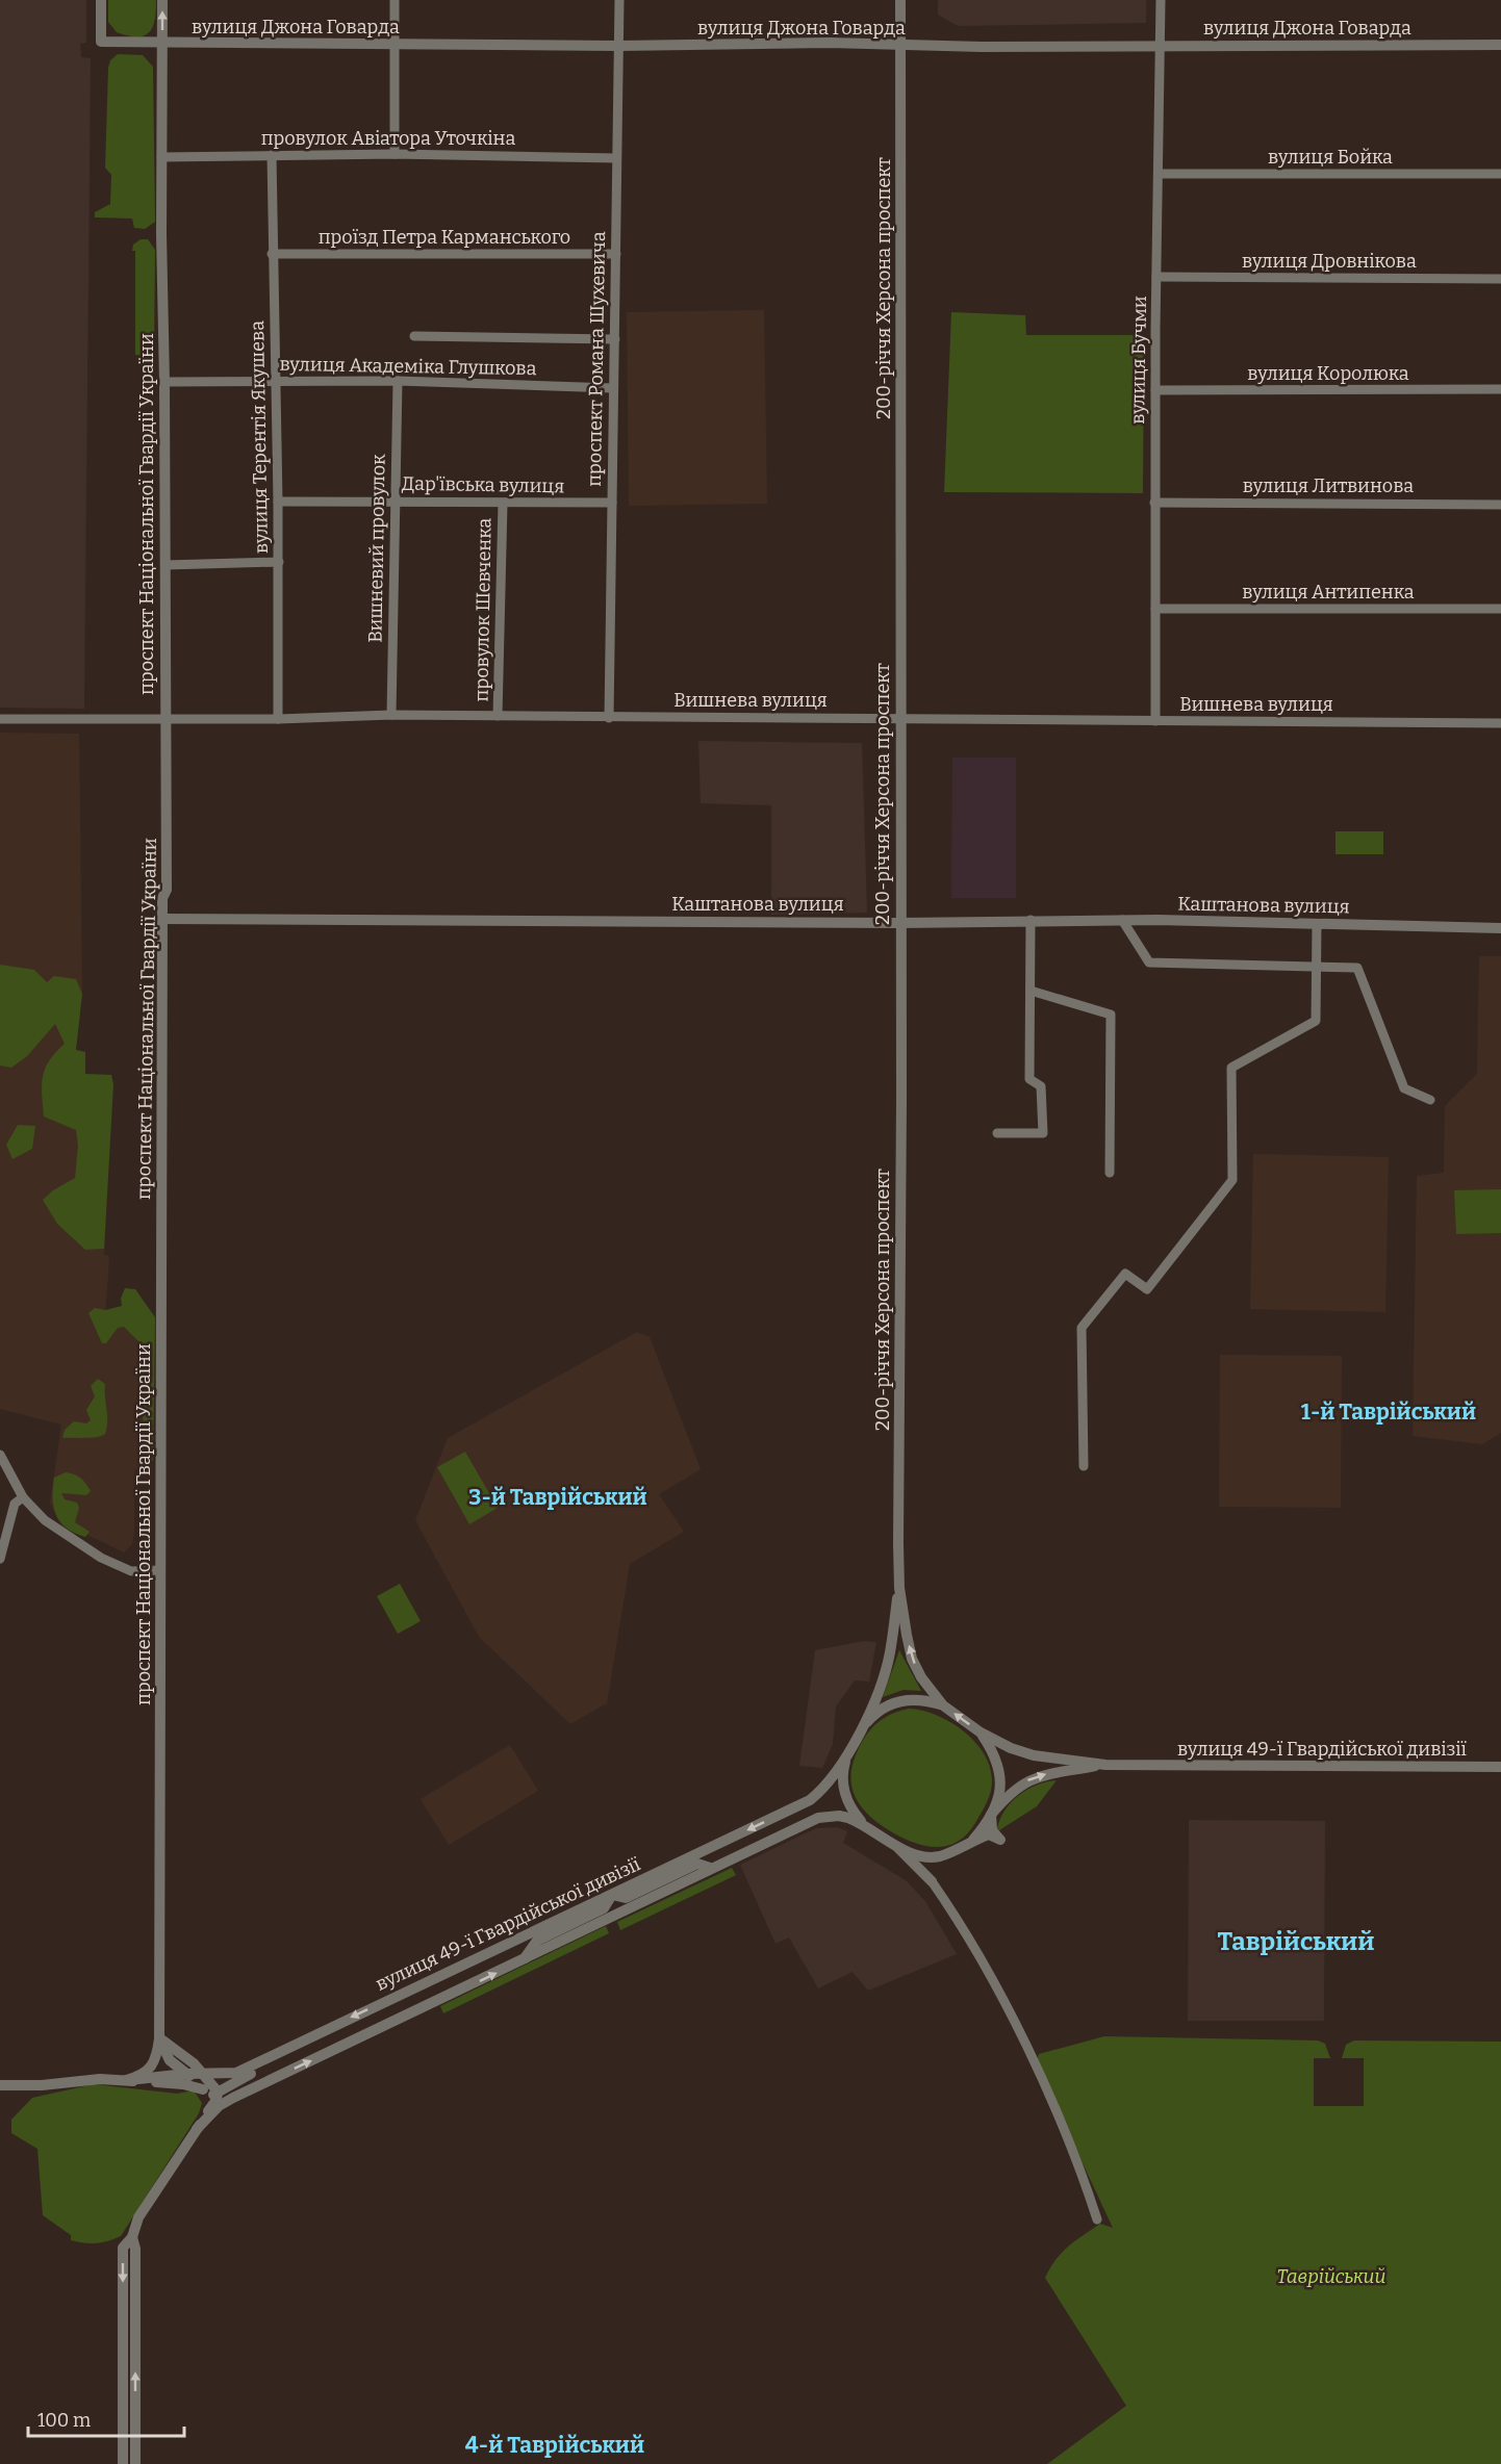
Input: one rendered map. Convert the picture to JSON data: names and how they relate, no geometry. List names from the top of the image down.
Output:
{
  "streets": {
    "street": [
      "вулиця Джона Говарда",
      "провулок Авіатора Уточкіна",
      "вулиця Бойка",
      "проїзд Петра Карманського",
      "вулиця Дровнікова",
      "200-річчя Херсона проспект",
      "проспект Романа Шухевича",
      "вулиця Бучми",
      "вулиця Академіка Глушкова",
      "вулиця Королюка",
      "вулиця Терентія Якушева",
      "Дар'ївська вулиця",
      "вулиця Литвинова",
      "проспект Національної Гвардії України",
      "Вишневий провулок",
      "вулиця Антипенка",
      "провулок Шевченка",
      "Вишнева вулиця",
      "Каштанова вулиця",
      "вулиця 49-ї Гвардійської дивізії"
    ]
  },
  "crossings": [
    ["вулиця Джона Говарда", "200-річчя Херсона проспект"],
    ["вулиця Джона Говарда", "проспект Романа Шухевича"],
    ["вулиця Джона Говарда", "вулиця Бучми"],
    ["вулиця Джона Говарда", "проспект Національної Гвардії України"],
    ["провулок Авіатора Уточкіна", "проспект Романа Шухевича"],
    ["провулок Авіатора Уточкіна", "вулиця Терентія Якушева"],
    ["провулок Авіатора Уточкіна", "проспект Національної Гвардії України"],
    ["вулиця Бойка", "вулиця Бучми"],
    ["проїзд Петра Карманського", "проспект Романа Шухевича"],
    ["проїзд Петра Карманського", "вулиця Терентія Якушева"],
    ["вулиця Дровнікова", "вулиця Бучми"],
    ["200-річчя Херсона проспект", "Вишнева вулиця"],
    ["200-річчя Херсона проспект", "Каштанова вулиця"],
    ["проспект Романа Шухевича", "вулиця Академіка Глушкова"],
    ["проспект Романа Шухевича", "Дар'ївська вулиця"],
    ["проспект Романа Шухевича", "Вишнева вулиця"],
    ["вулиця Бучми", "вулиця Королюка"],
    ["вулиця Бучми", "вулиця Литвинова"],
    ["вулиця Бучми", "вулиця Антипенка"],
    ["вулиця Бучми", "Вишнева вулиця"],
    ["вулиця Академіка Глушкова", "вулиця Терентія Якушева"],
    ["вулиця Академіка Глушкова", "проспект Національної Гвардії України"],
    ["вулиця Академіка Глушкова", "Вишневий провулок"],
    ["вулиця Терентія Якушева", "Дар'ївська вулиця"],
    ["вулиця Терентія Якушева", "Вишнева вулиця"],
    ["Дар'ївська вулиця", "Вишневий провулок"],
    ["Дар'ївська вулиця", "провулок Шевченка"],
    ["проспект Національної Гвардії України", "Вишнева вулиця"],
    ["проспект Національної Гвардії України", "Каштанова вулиця"],
    ["Вишневий провулок", "Вишнева вулиця"],
    ["провулок Шевченка", "Вишнева вулиця"]
  ],
  "districts": [
    "1-й Таврійський",
    "3-й Таврійський",
    "Таврійський",
    "4-й Таврійський"
  ],
  "parks": ["Таврійський"],
  "scale_bar": "100 m"
}
